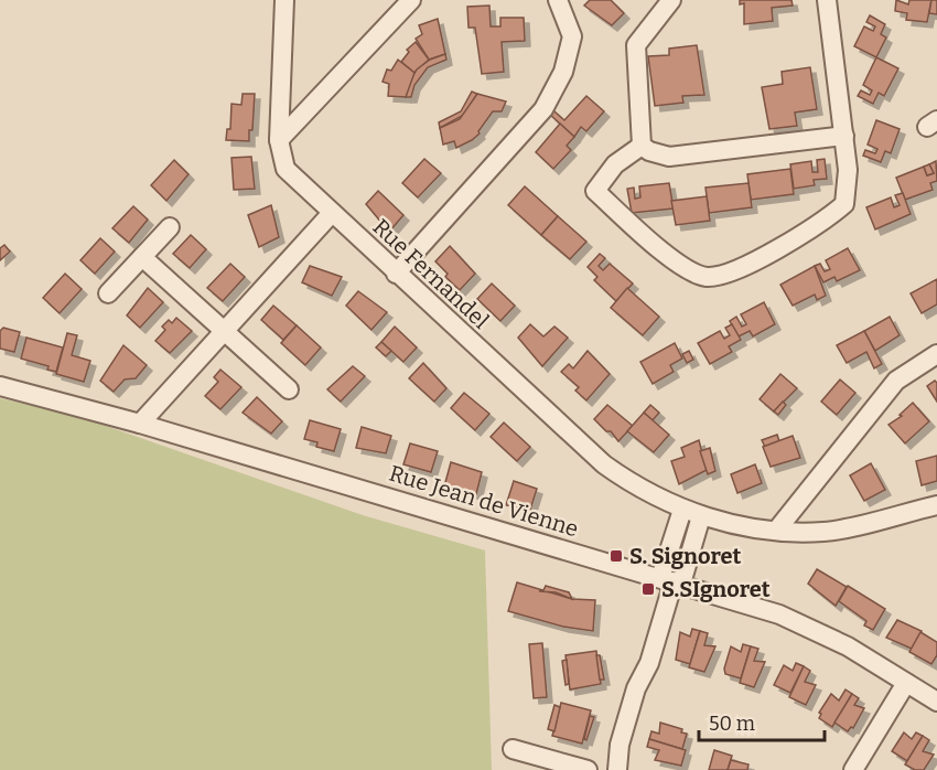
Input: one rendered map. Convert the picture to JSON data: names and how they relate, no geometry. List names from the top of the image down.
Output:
{
  "streets": {
    "street": ["Rue Fernandel", "Rue Jean de Vienne"]
  },
  "places": {
    "transit": ["S. Signoret", "S.SIgnoret"]
  },
  "scale_bar": "50 m"
}
